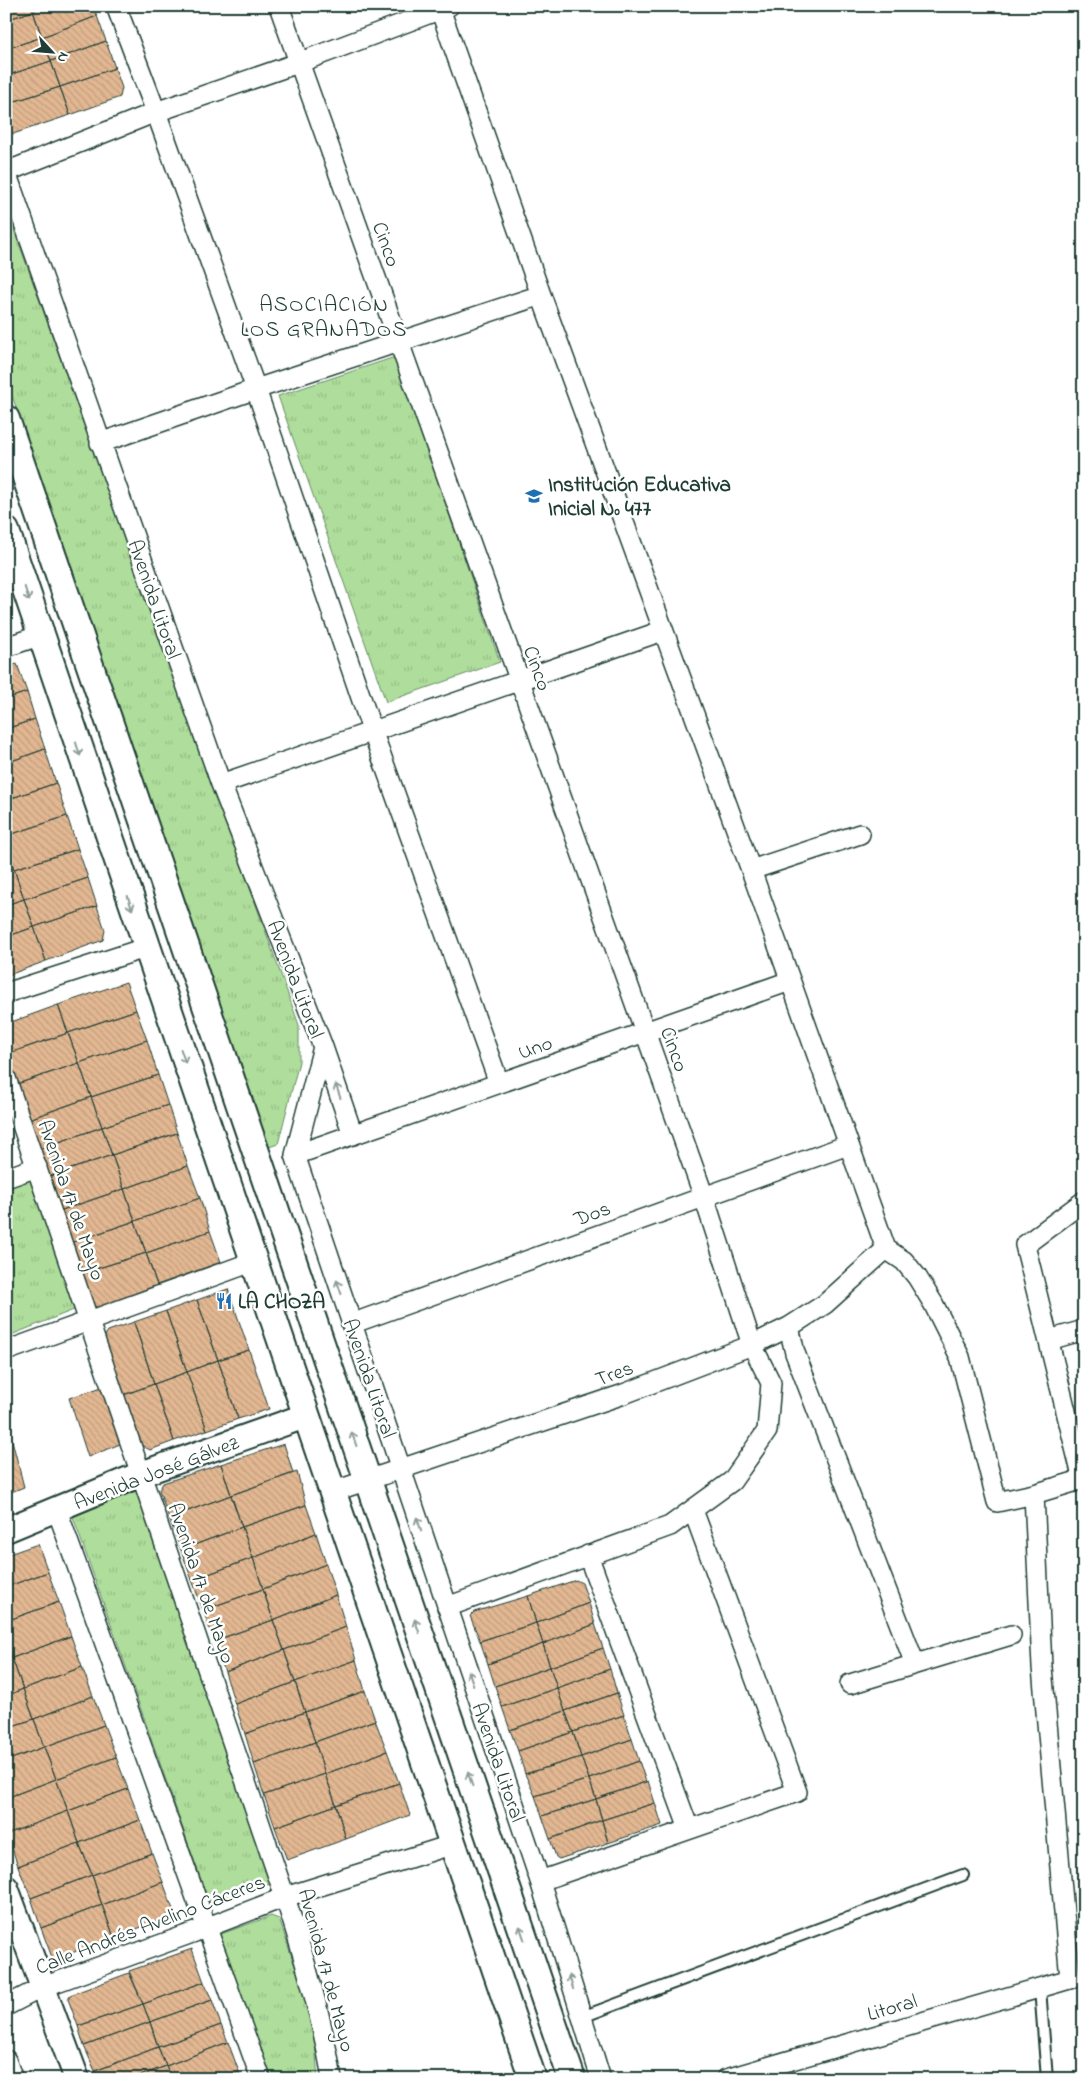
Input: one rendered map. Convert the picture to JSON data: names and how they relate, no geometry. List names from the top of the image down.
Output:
{
  "streets": {
    "main road": ["Avenida Litoral"],
    "street": [
      "Cinco",
      "Uno",
      "Avenida 17 de Mayo",
      "Dos",
      "Tres",
      "Avenida José Gálvez",
      "Calle Andrés Avelino Cáceres",
      "Litoral"
    ]
  },
  "crossings": [
    ["Cinco", "Avenida Litoral"],
    ["Cinco", "Uno"],
    ["Cinco", "Dos"],
    ["Cinco", "Tres"],
    ["Avenida Litoral", "Uno"],
    ["Avenida Litoral", "Dos"],
    ["Avenida Litoral", "Tres"],
    ["Avenida 17 de Mayo", "Avenida José Gálvez"],
    ["Avenida 17 de Mayo", "Calle Andrés Avelino Cáceres"]
  ],
  "districts": ["ASOCIACIÓN LOS GRANADOS"],
  "places": {
    "school or university": ["Institución Educativa Inicial Nº 477"],
    "restaurant": ["LA CHOZA"]
  },
  "north": "bottom right"
}
